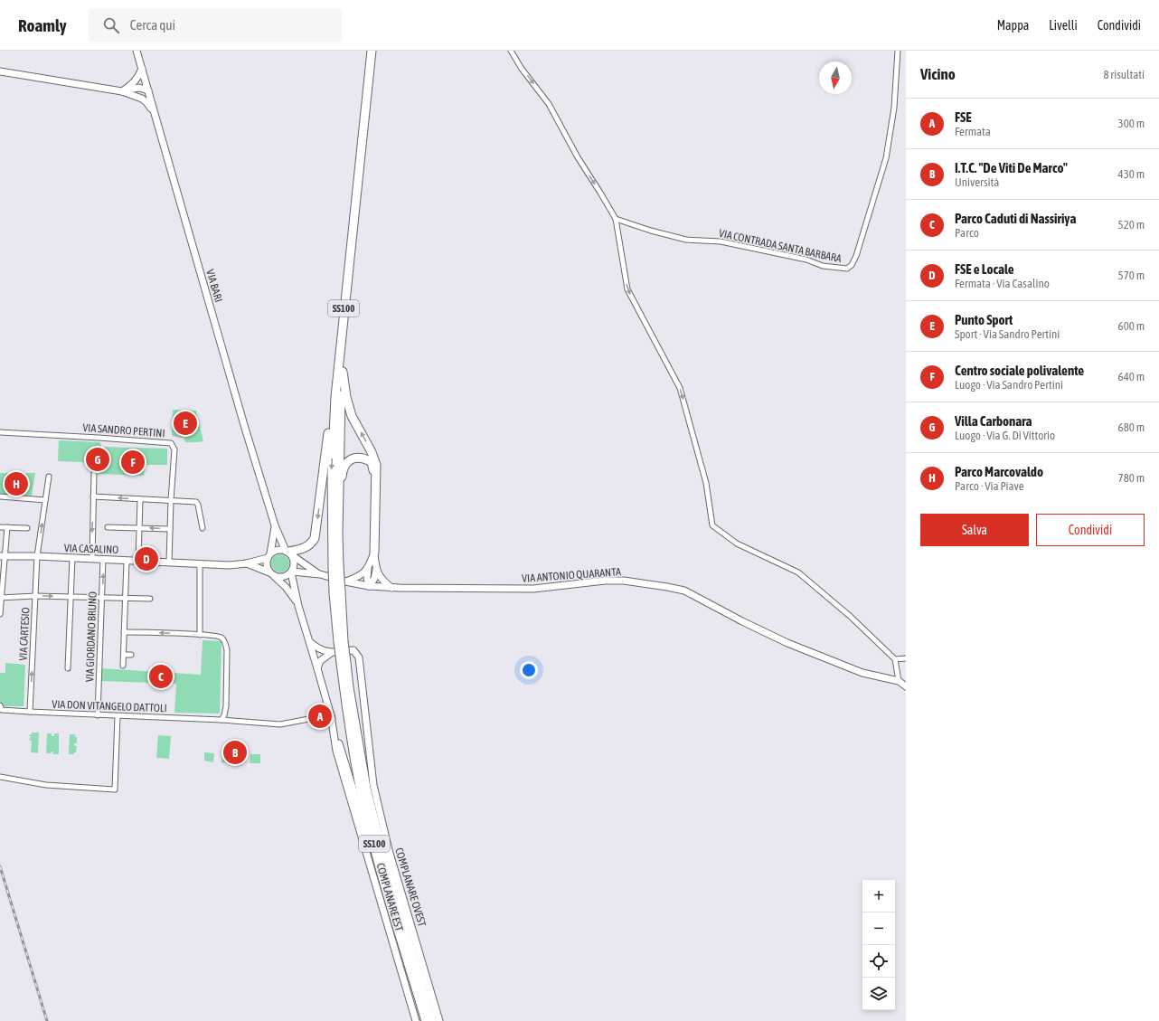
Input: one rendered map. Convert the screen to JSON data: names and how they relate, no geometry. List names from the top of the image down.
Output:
{
  "streets": {
    "highway": ["SS100"],
    "main road": [
      "VIA BARI",
      "VIA CASALINO",
      "VIA ANTONIO QUARANTA",
      "COMPLANARE OVEST",
      "COMPLANARE EST"
    ],
    "street": [
      "VIA CONTRADA SANTA BARBARA",
      "VIA SANDRO PERTINI",
      "VIA CARTESIO",
      "VIA GIORDANO BRUNO",
      "VIA DON VITANGELO DATTOLI"
    ]
  },
  "crossings": [
    ["VIA BARI", "SS100"],
    ["VIA BARI", "VIA CASALINO"],
    ["SS100", "VIA CASALINO"],
    ["VIA SANDRO PERTINI", "VIA CASALINO"],
    ["VIA CASALINO", "VIA CARTESIO"],
    ["VIA CASALINO", "VIA GIORDANO BRUNO"],
    ["VIA CARTESIO", "VIA DON VITANGELO DATTOLI"],
    ["VIA GIORDANO BRUNO", "VIA DON VITANGELO DATTOLI"]
  ],
  "north": "bottom",
  "page": {
    "header": "Roamly",
    "search": "Cerca qui",
    "nav": ["Mappa", "Livelli", "Condividi"],
    "heading": ["Vicino", "8 risultati"],
    "list": [
      {
        "mark": "A",
        "name": "FSE",
        "note": "Fermata",
        "value": "300 m"
      },
      {
        "mark": "B",
        "name": "I.T.C. \"De Viti De Marco\"",
        "note": "Università",
        "value": "430 m"
      },
      {
        "mark": "C",
        "name": "Parco Caduti di Nassiriya",
        "note": "Parco",
        "value": "520 m"
      },
      {
        "mark": "D",
        "name": "FSE e Locale",
        "note": "Fermata · Via Casalino",
        "value": "570 m"
      },
      {
        "mark": "E",
        "name": "Punto Sport",
        "note": "Sport · Via Sandro Pertini",
        "value": "600 m"
      },
      {
        "mark": "F",
        "name": "Centro sociale polivalente",
        "note": "Luogo · Via Sandro Pertini",
        "value": "640 m"
      },
      {
        "mark": "G",
        "name": "Villa Carbonara",
        "note": "Luogo · Via G. Di Vittorio",
        "value": "680 m"
      },
      {
        "mark": "H",
        "name": "Parco Marcovaldo",
        "note": "Parco · Via Piave",
        "value": "780 m"
      }
    ],
    "pins": [
      "E",
      "G",
      "F",
      "H",
      "D",
      "C",
      "A",
      "B"
    ],
    "buttons": ["Salva", "Condividi"],
    "map_buttons": ["+", "−"]
  }
}
